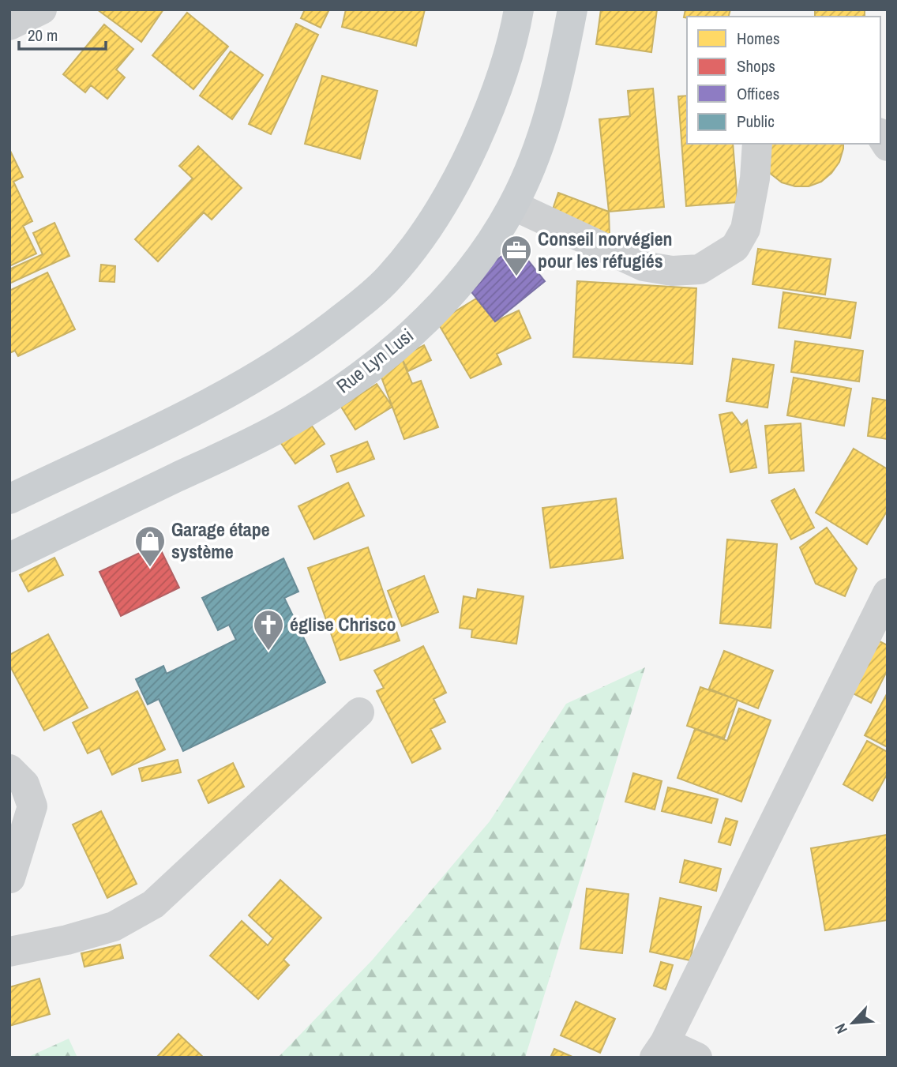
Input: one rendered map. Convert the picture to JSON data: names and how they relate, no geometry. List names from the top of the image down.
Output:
{
  "streets": {
    "main road": ["Rue Lyn Lusi"]
  },
  "places": {
    "office": ["Conseil norvégien pour les réfugiés"],
    "shop": ["Garage étape système"],
    "church": ["église Chrisco"]
  },
  "legend": [
    "Homes",
    "Shops",
    "Offices",
    "Public"
  ],
  "scale_bar": "20 m",
  "north": "bottom left"
}
